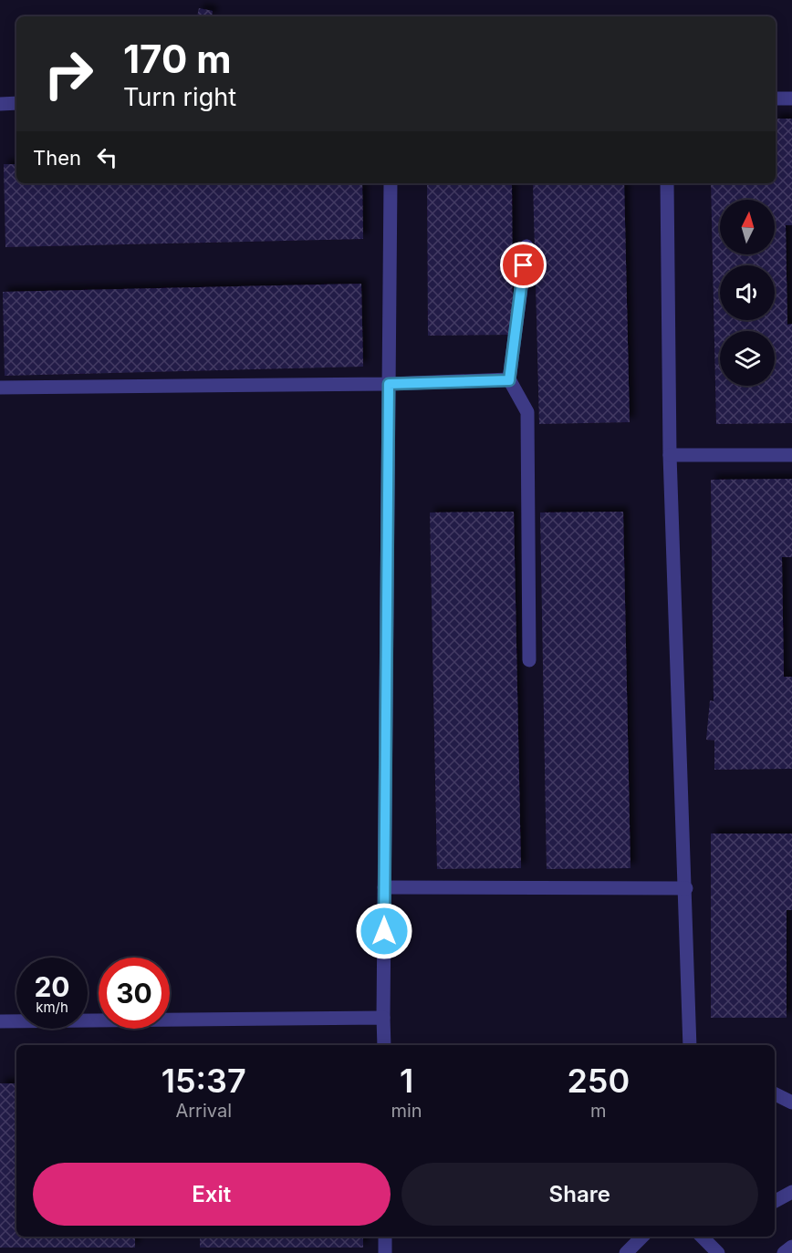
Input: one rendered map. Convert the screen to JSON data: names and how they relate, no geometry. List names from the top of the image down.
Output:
{
  "north": "top",
  "page": {
    "turn": ["170 m", "Turn right"],
    "then": "Then",
    "speed": "20 km/h",
    "limit": "30",
    "eta": [
      "15:37",
      "Arrival",
      "1",
      "min",
      "250",
      "m"
    ],
    "buttons": ["Exit", "Share"]
  }
}
